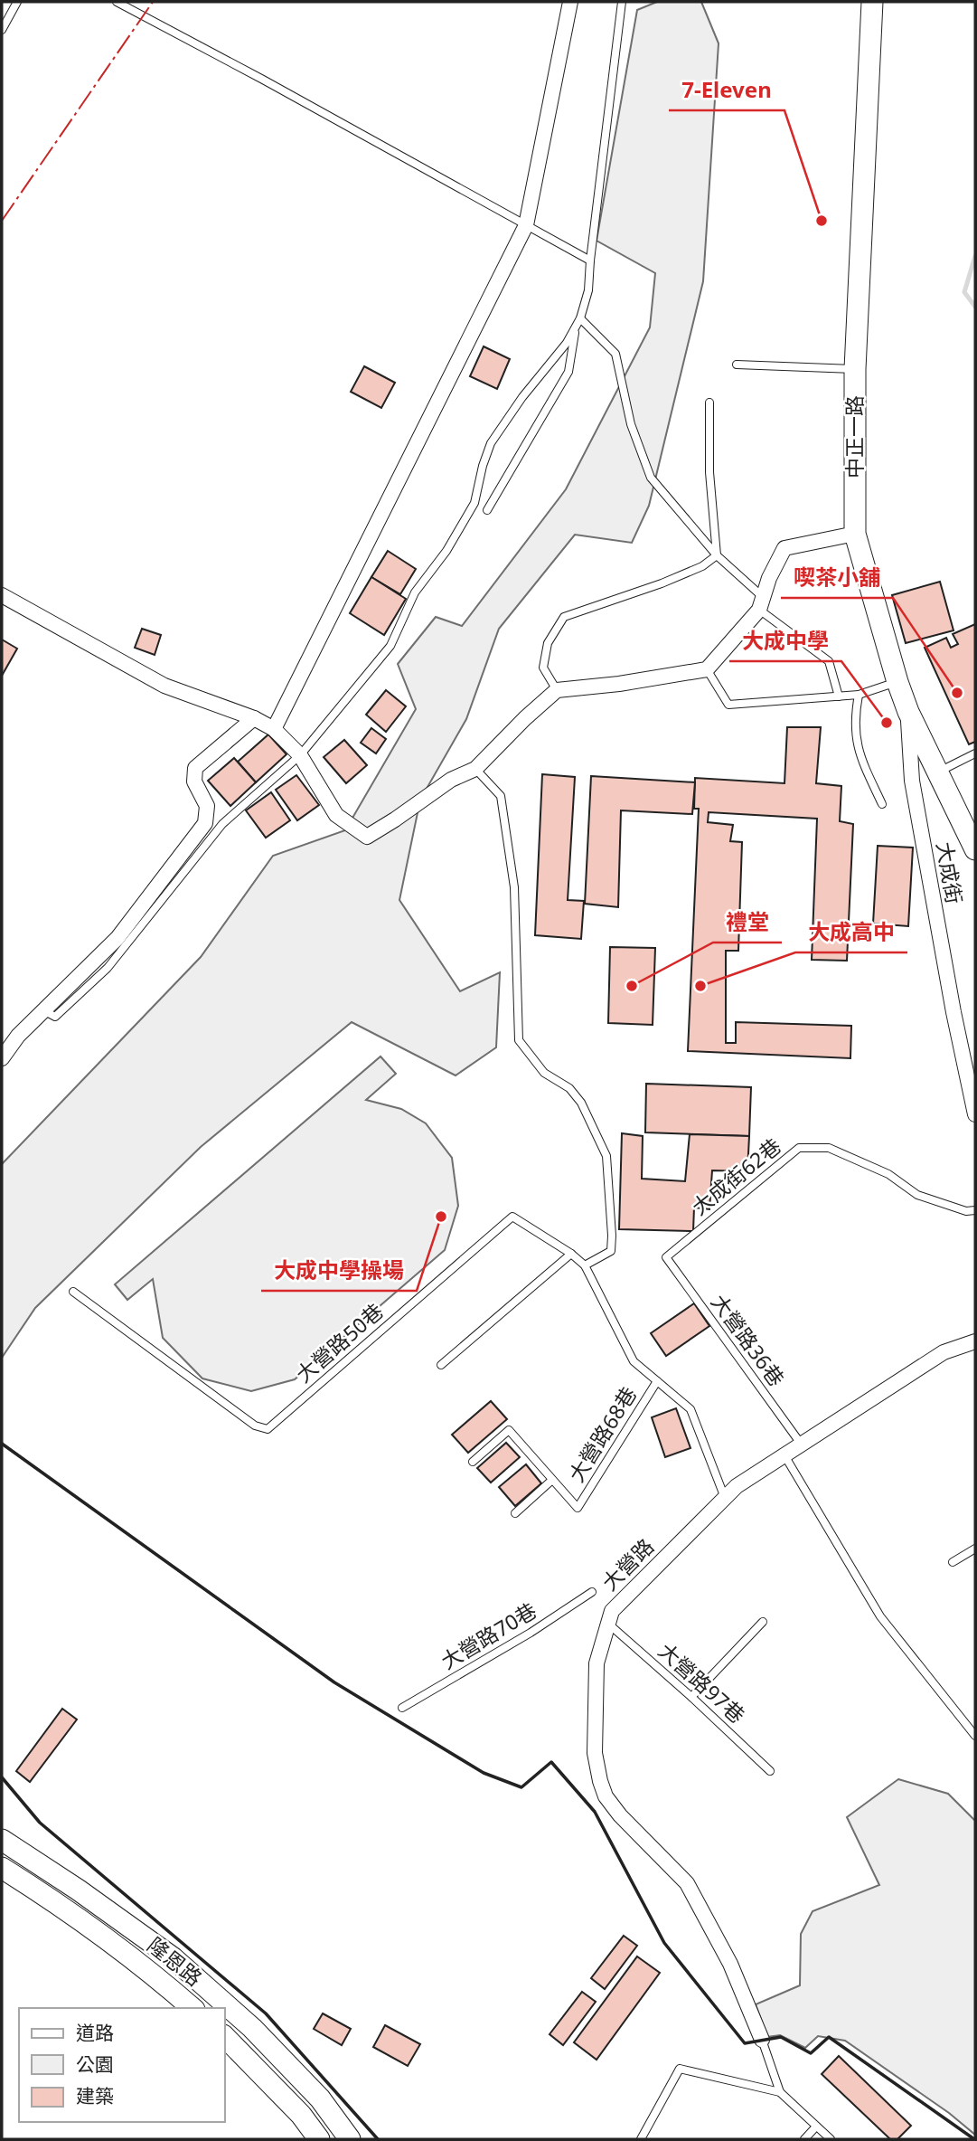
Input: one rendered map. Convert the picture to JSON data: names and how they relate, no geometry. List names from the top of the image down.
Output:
{
  "streets": {
    "main road": ["中正一路", "隆恩路"],
    "street": ["大成街", "大營路"],
    "lane": [
      "大成街62巷",
      "大營路36巷",
      "大營路50巷",
      "大營路68巷",
      "大營路70巷",
      "大營路97巷"
    ]
  },
  "crossings": [
    ["中正一路", "大成街"],
    ["大成街62巷", "大營路36巷"],
    ["大營路36巷", "大營路"],
    ["大營路50巷", "大營路68巷"],
    ["大營路50巷", "大營路"],
    ["大營路", "大營路97巷"]
  ],
  "places": [
    "7-Eleven",
    "喫茶小舖",
    "大成中學",
    "禮堂",
    "大成高中",
    "大成中學操場"
  ],
  "legend": ["道路", "公園", "建築"]
}
